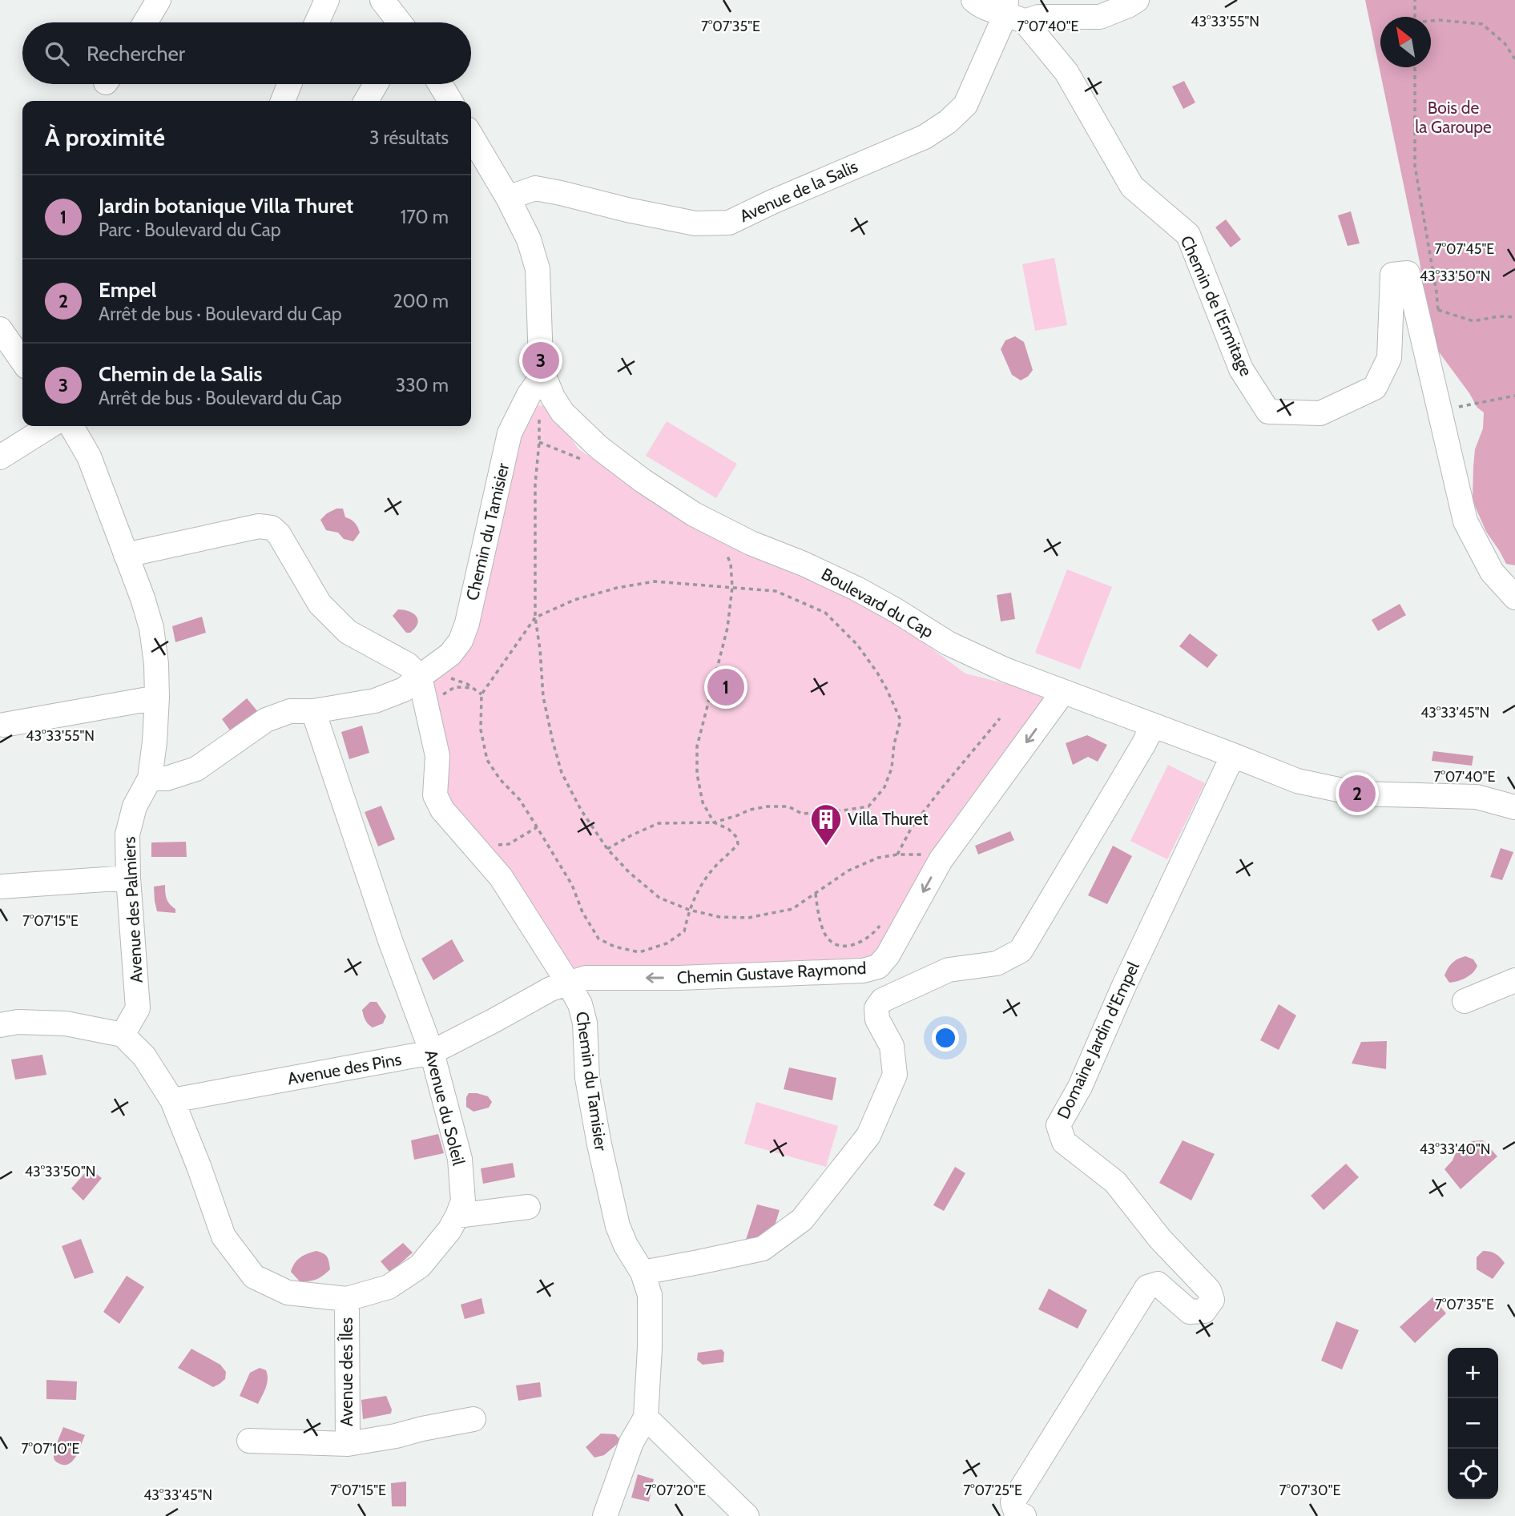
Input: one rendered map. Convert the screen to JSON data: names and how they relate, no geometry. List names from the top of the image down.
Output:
{
  "streets": {
    "street": [
      "Avenue de la Salis",
      "Chemin de l'Ermitage",
      "Chemin du Tamisier",
      "Boulevard du Cap",
      "Avenue des Palmiers",
      "Chemin Gustave Raymond",
      "Domaine Jardin d'Empel",
      "Avenue des Pins",
      "Avenue du Soleil",
      "Avenue des Îles"
    ]
  },
  "crossings": [
    ["Avenue de la Salis", "Chemin de l'Ermitage"],
    ["Avenue de la Salis", "Boulevard du Cap"],
    ["Chemin du Tamisier", "Boulevard du Cap"],
    ["Chemin du Tamisier", "Avenue des Palmiers"],
    ["Chemin du Tamisier", "Chemin Gustave Raymond"],
    ["Chemin du Tamisier", "Avenue des Pins"],
    ["Chemin du Tamisier", "Avenue du Soleil"],
    ["Boulevard du Cap", "Chemin Gustave Raymond"],
    ["Boulevard du Cap", "Domaine Jardin d'Empel"],
    ["Avenue des Palmiers", "Avenue du Soleil"],
    ["Chemin Gustave Raymond", "Avenue des Pins"],
    ["Avenue des Pins", "Avenue du Soleil"],
    ["Avenue du Soleil", "Avenue des Îles"]
  ],
  "one_way": ["Chemin Gustave Raymond"],
  "parks": ["Bois de la Garoupe"],
  "places": {
    "building": ["Villa Thuret"]
  },
  "north": "top left",
  "page": {
    "search": "Rechercher",
    "heading": ["À proximité", "3 résultats"],
    "list": [
      {
        "mark": "1",
        "name": "Jardin botanique Villa Thuret",
        "note": "Parc · Boulevard du Cap",
        "value": "170 m"
      },
      {
        "mark": "2",
        "name": "Empel",
        "note": "Arrêt de bus · Boulevard du Cap",
        "value": "200 m"
      },
      {
        "mark": "3",
        "name": "Chemin de la Salis",
        "note": "Arrêt de bus · Boulevard du Cap",
        "value": "330 m"
      }
    ],
    "pins": ["3", "1", "2"],
    "map_buttons": ["+", "−"]
  },
  "coordinates": [
    "43°33'55\"N",
    "7°07'35\"E",
    "7°07'40\"E",
    "7°07'45\"E",
    "43°33'50\"N",
    "43°33'45\"N",
    "7°07'15\"E",
    "43°33'40\"N",
    "7°07'10\"E",
    "7°07'20\"E",
    "7°07'25\"E",
    "7°07'30\"E"
  ]
}
